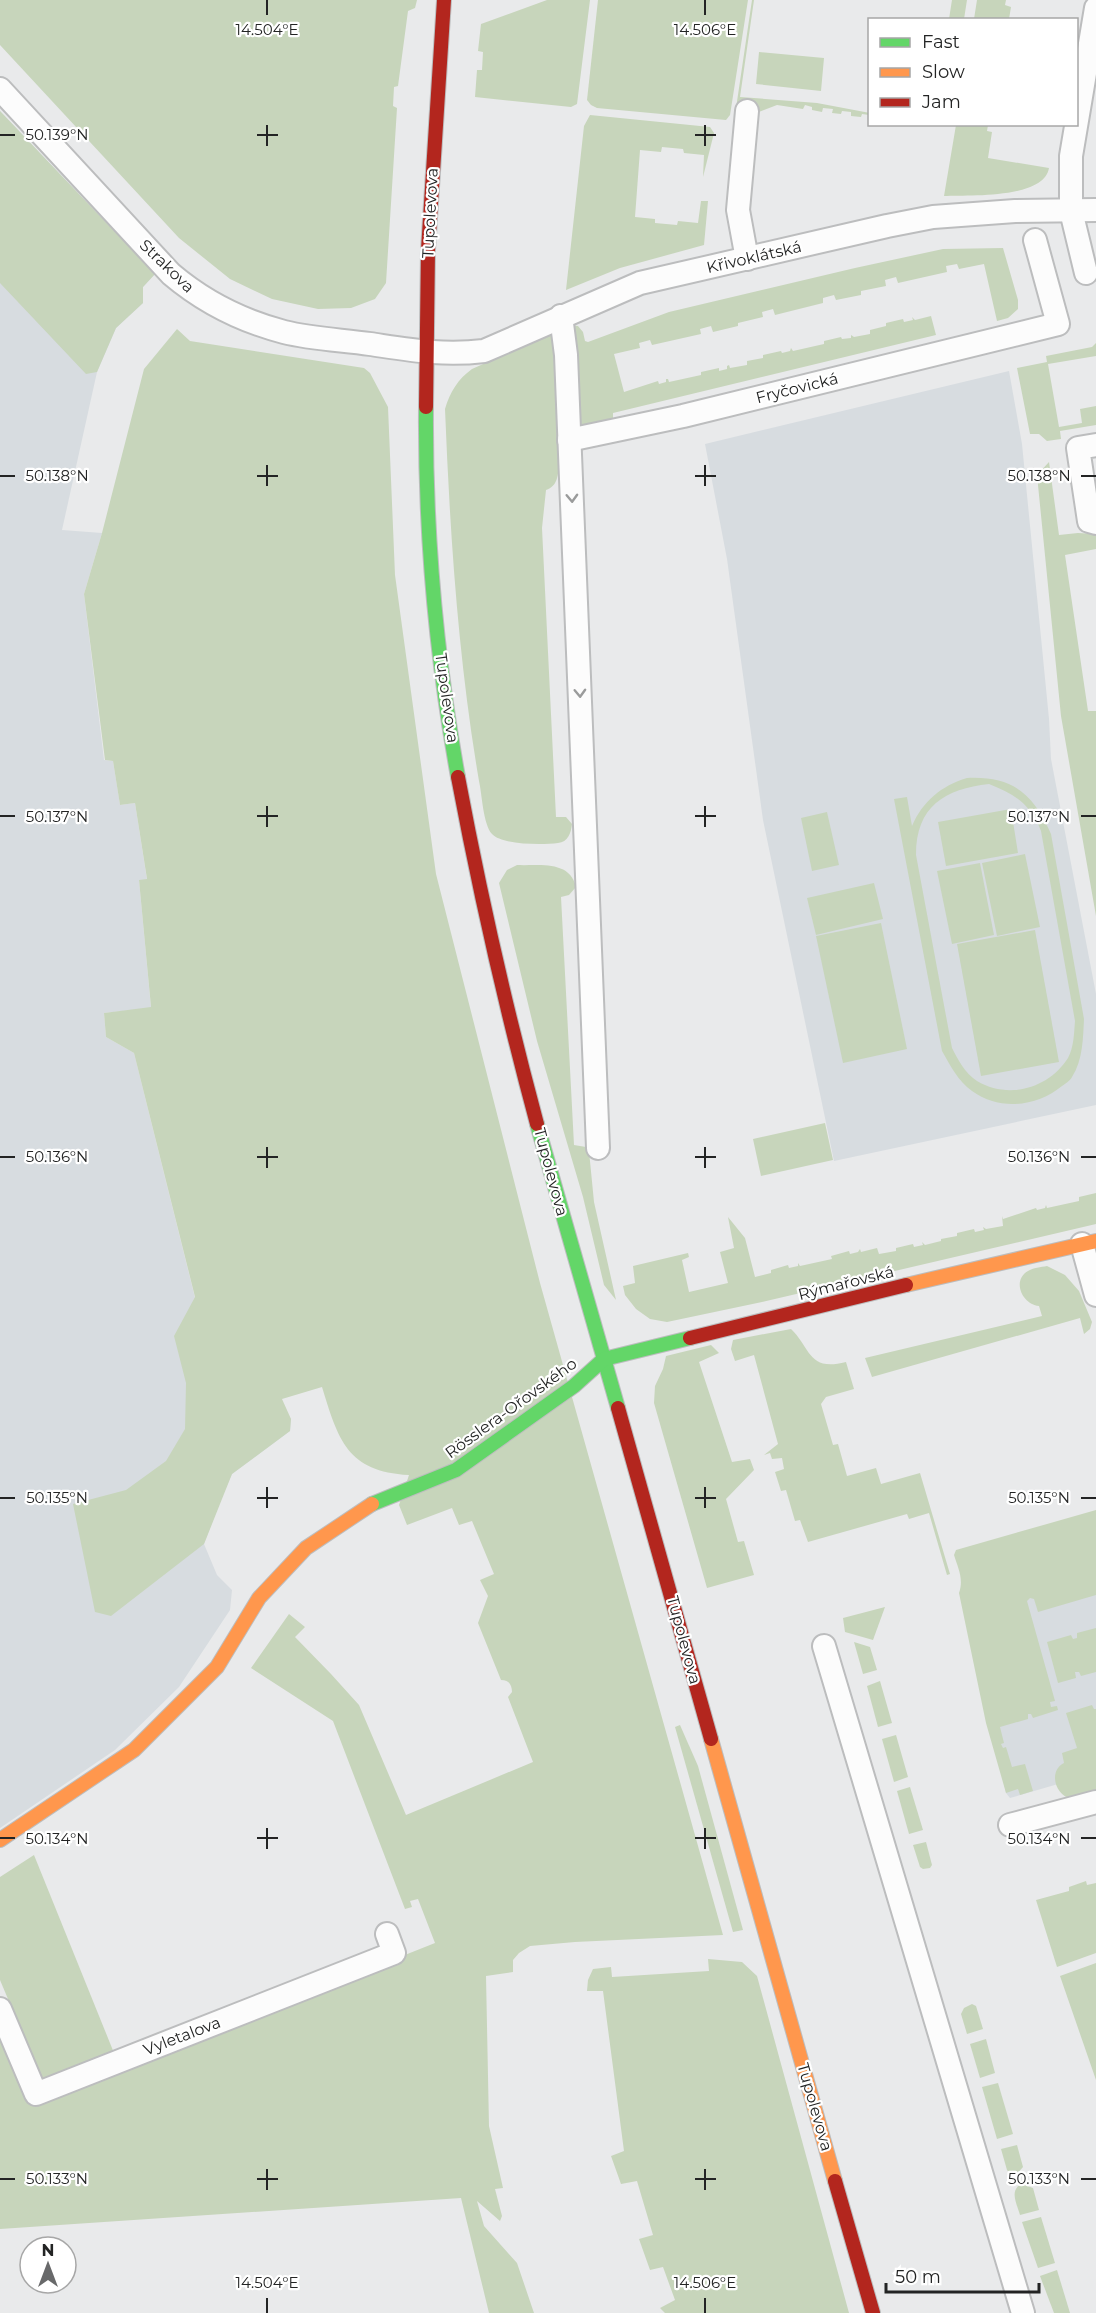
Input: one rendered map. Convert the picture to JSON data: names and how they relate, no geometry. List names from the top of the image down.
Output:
{
  "streets": {
    "main road": ["Tupolevova", "Rýmařovská", "Rösslera-Ořovského"],
    "street": [
      "Křivoklátská",
      "Strakova",
      "Fryčovická",
      "Vyletalova"
    ]
  },
  "crossings": [
    ["Tupolevova", "Křivoklátská"],
    ["Tupolevova", "Strakova"],
    ["Tupolevova", "Rýmařovská"],
    ["Tupolevova", "Rösslera-Ořovského"],
    ["Křivoklátská", "Strakova"],
    ["Rýmařovská", "Rösslera-Ořovského"]
  ],
  "legend": ["Fast", "Slow", "Jam"],
  "scale_bar": "50 m",
  "north": "top",
  "coordinates": [
    "14.504°E",
    "14.506°E",
    "50.139°N",
    "50.138°N",
    "50.137°N",
    "50.136°N",
    "50.135°N",
    "50.134°N",
    "50.133°N"
  ]
}
